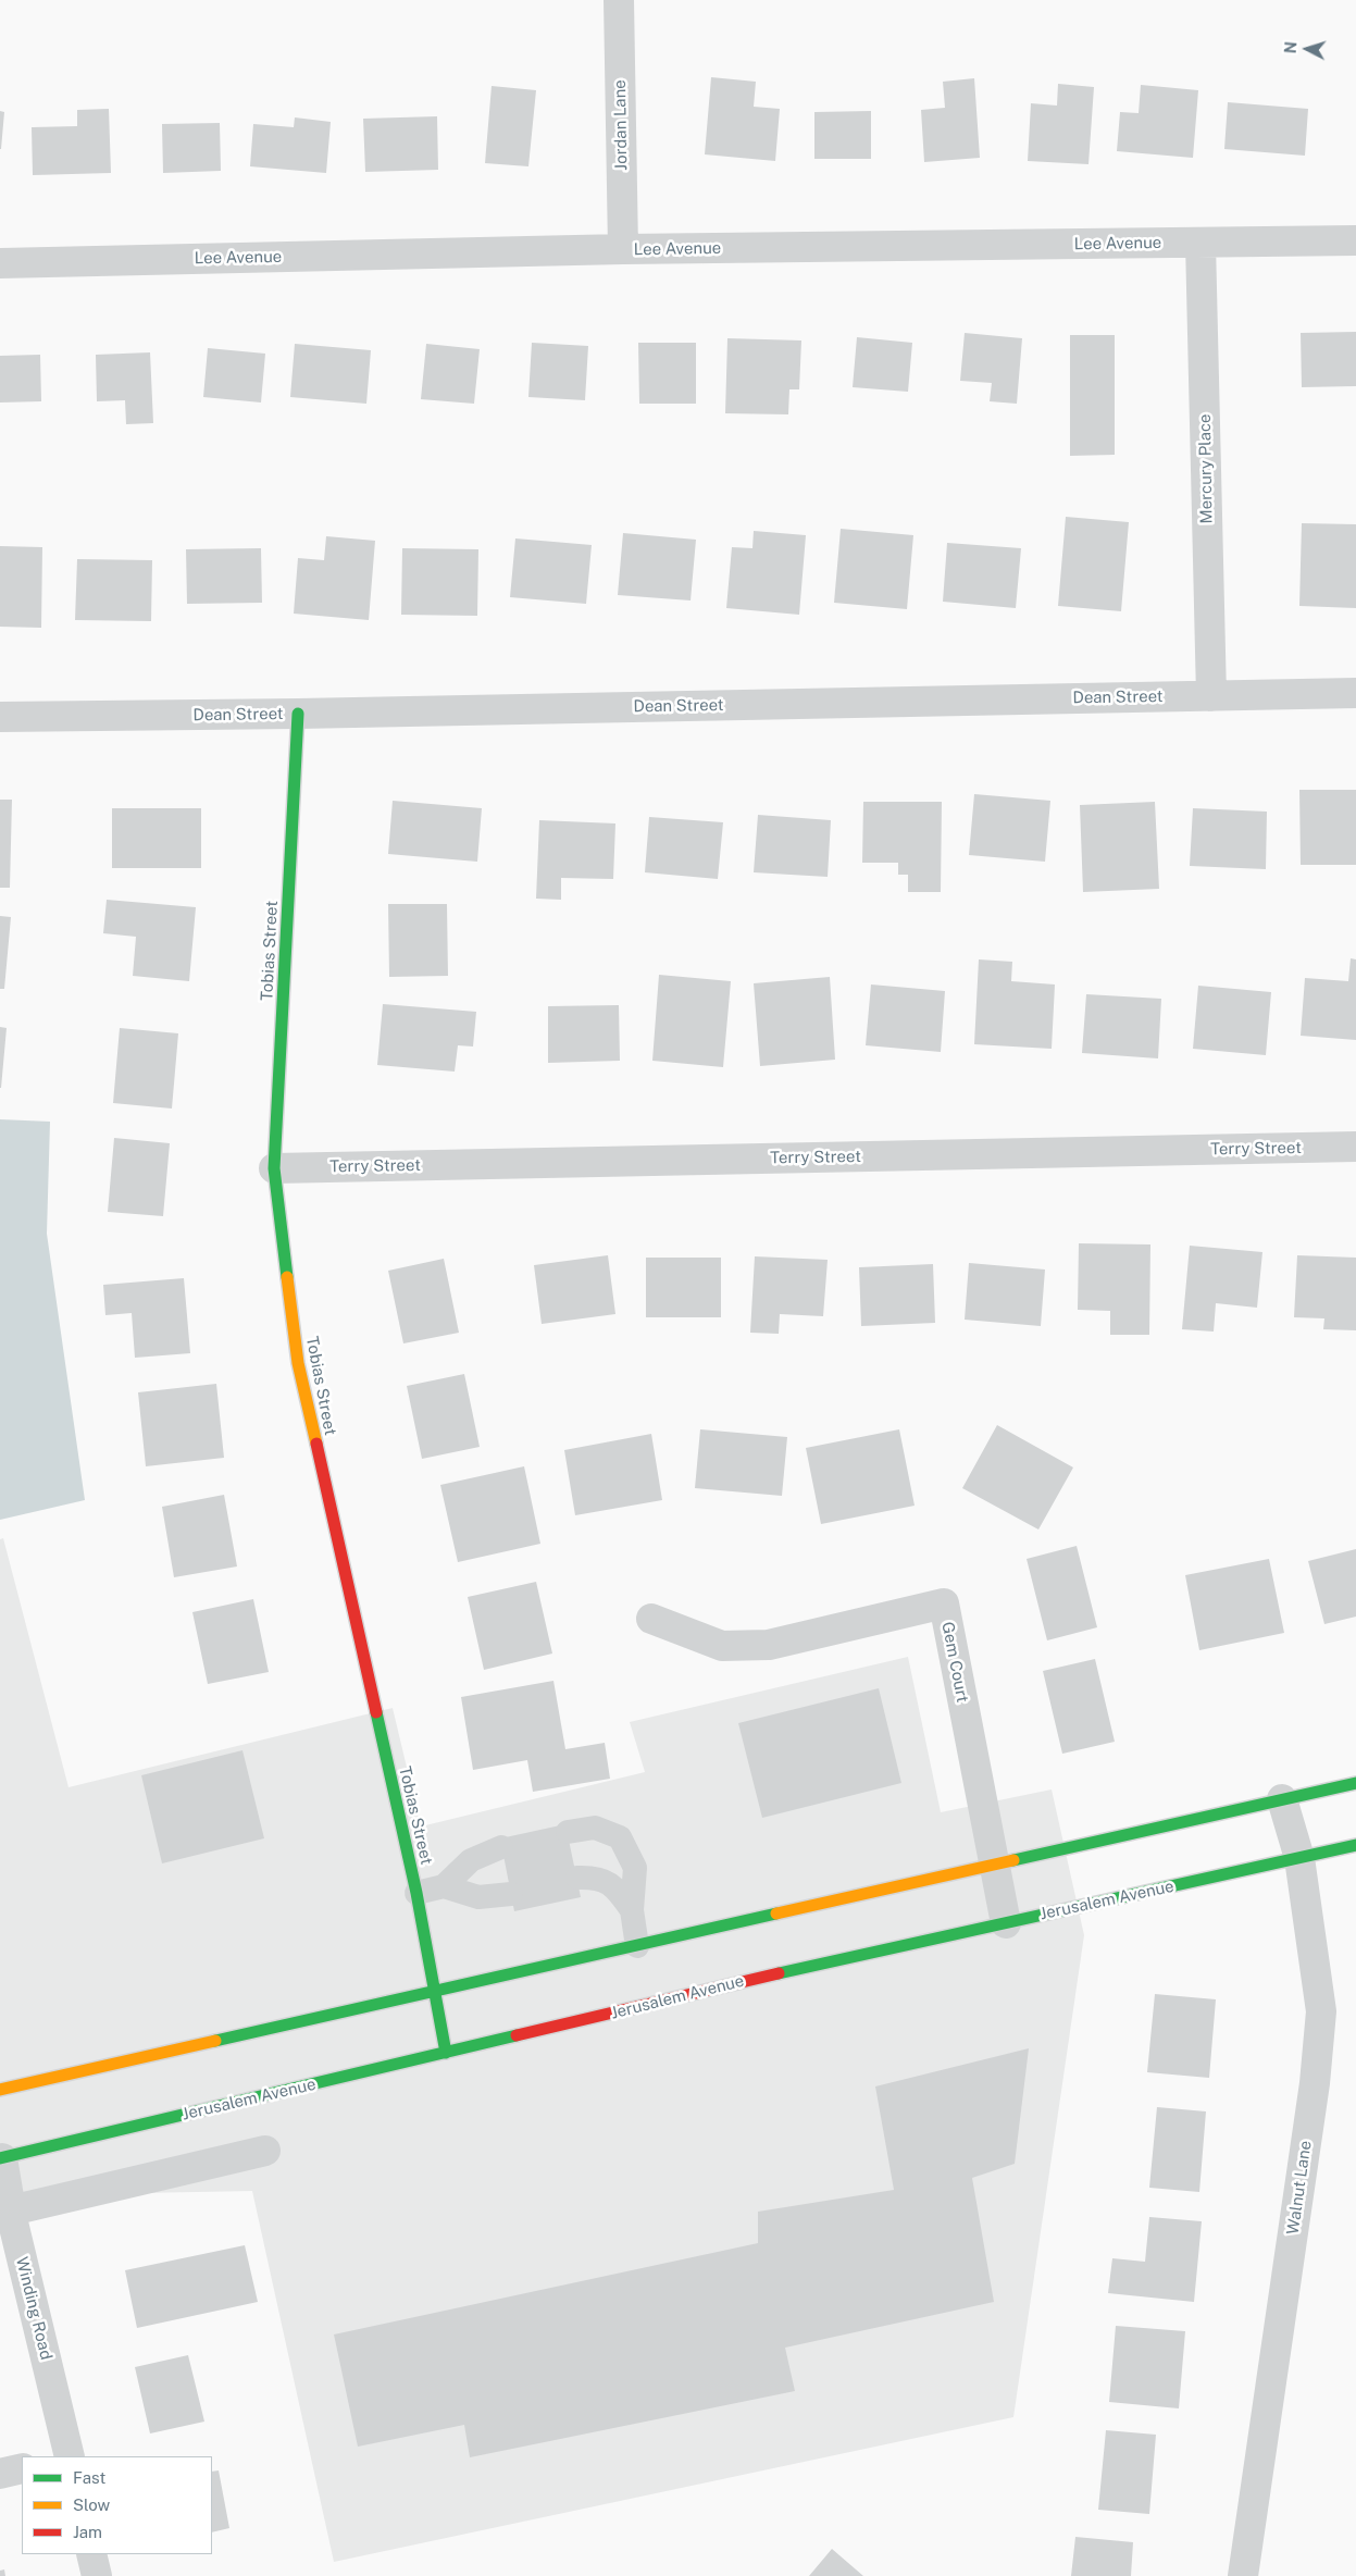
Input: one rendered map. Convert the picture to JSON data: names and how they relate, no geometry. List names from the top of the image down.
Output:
{
  "streets": {
    "main road": ["Tobias Street", "Jerusalem Avenue"],
    "street": [
      "Jordan Lane",
      "Lee Avenue",
      "Mercury Place",
      "Dean Street",
      "Terry Street",
      "Gem Court",
      "Walnut Lane",
      "Winding Road"
    ]
  },
  "crossings": [
    ["Jordan Lane", "Lee Avenue"],
    ["Lee Avenue", "Mercury Place"],
    ["Mercury Place", "Dean Street"],
    ["Dean Street", "Tobias Street"],
    ["Tobias Street", "Terry Street"],
    ["Tobias Street", "Jerusalem Avenue"],
    ["Gem Court", "Jerusalem Avenue"],
    ["Jerusalem Avenue", "Walnut Lane"],
    ["Jerusalem Avenue", "Winding Road"]
  ],
  "legend": ["Fast", "Slow", "Jam"],
  "north": "left"
}
